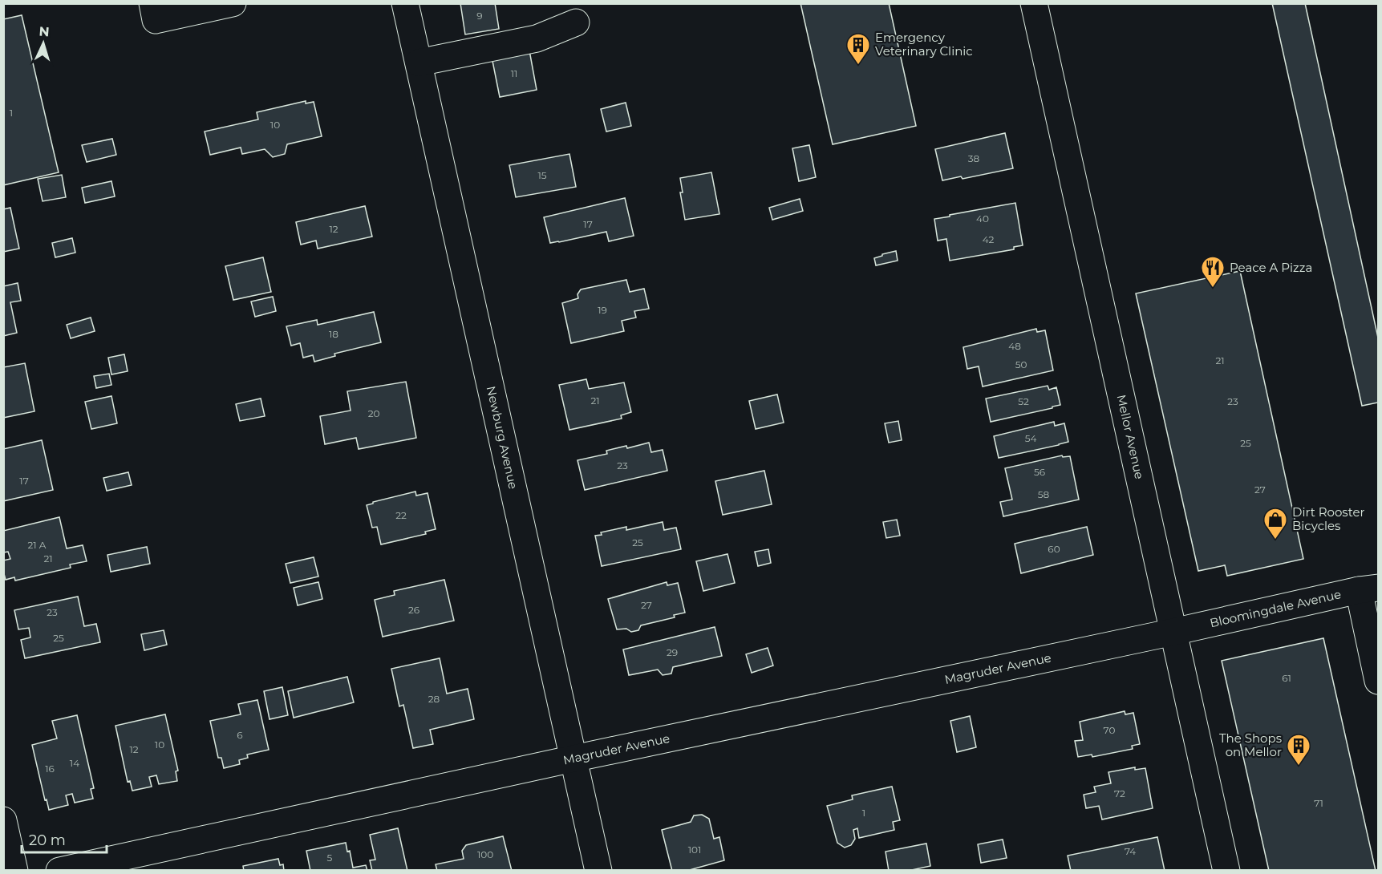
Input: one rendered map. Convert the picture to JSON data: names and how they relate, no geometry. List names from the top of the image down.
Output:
{
  "streets": {
    "street": [
      "Newburg Avenue",
      "Mellor Avenue",
      "Bloomingdale Avenue",
      "Magruder Avenue"
    ]
  },
  "crossings": [
    ["Newburg Avenue", "Magruder Avenue"],
    ["Mellor Avenue", "Bloomingdale Avenue"],
    ["Mellor Avenue", "Magruder Avenue"],
    ["Bloomingdale Avenue", "Magruder Avenue"]
  ],
  "places": {
    "building": ["Emergency Veterinary Clinic", "The Shops on Mellor"],
    "restaurant": ["Peace A Pizza"],
    "shop": ["Dirt Rooster Bicycles"]
  },
  "house_numbers": [
    "9",
    "11",
    "1",
    "10",
    "38",
    "15",
    "40",
    "17",
    "12",
    "42",
    "19",
    "18",
    "48",
    "21",
    "50",
    "21",
    "52",
    "23",
    "20",
    "54",
    "25",
    "23",
    "56",
    "17",
    "27",
    "58",
    "22",
    "25",
    "21 A",
    "60",
    "21",
    "27",
    "26",
    "23",
    "25",
    "29",
    "61",
    "28",
    "70",
    "6",
    "10",
    "12",
    "14",
    "16",
    "72",
    "71",
    "1",
    "101",
    "74",
    "100",
    "5"
  ],
  "scale_bar": "20 m",
  "north": "top"
}
